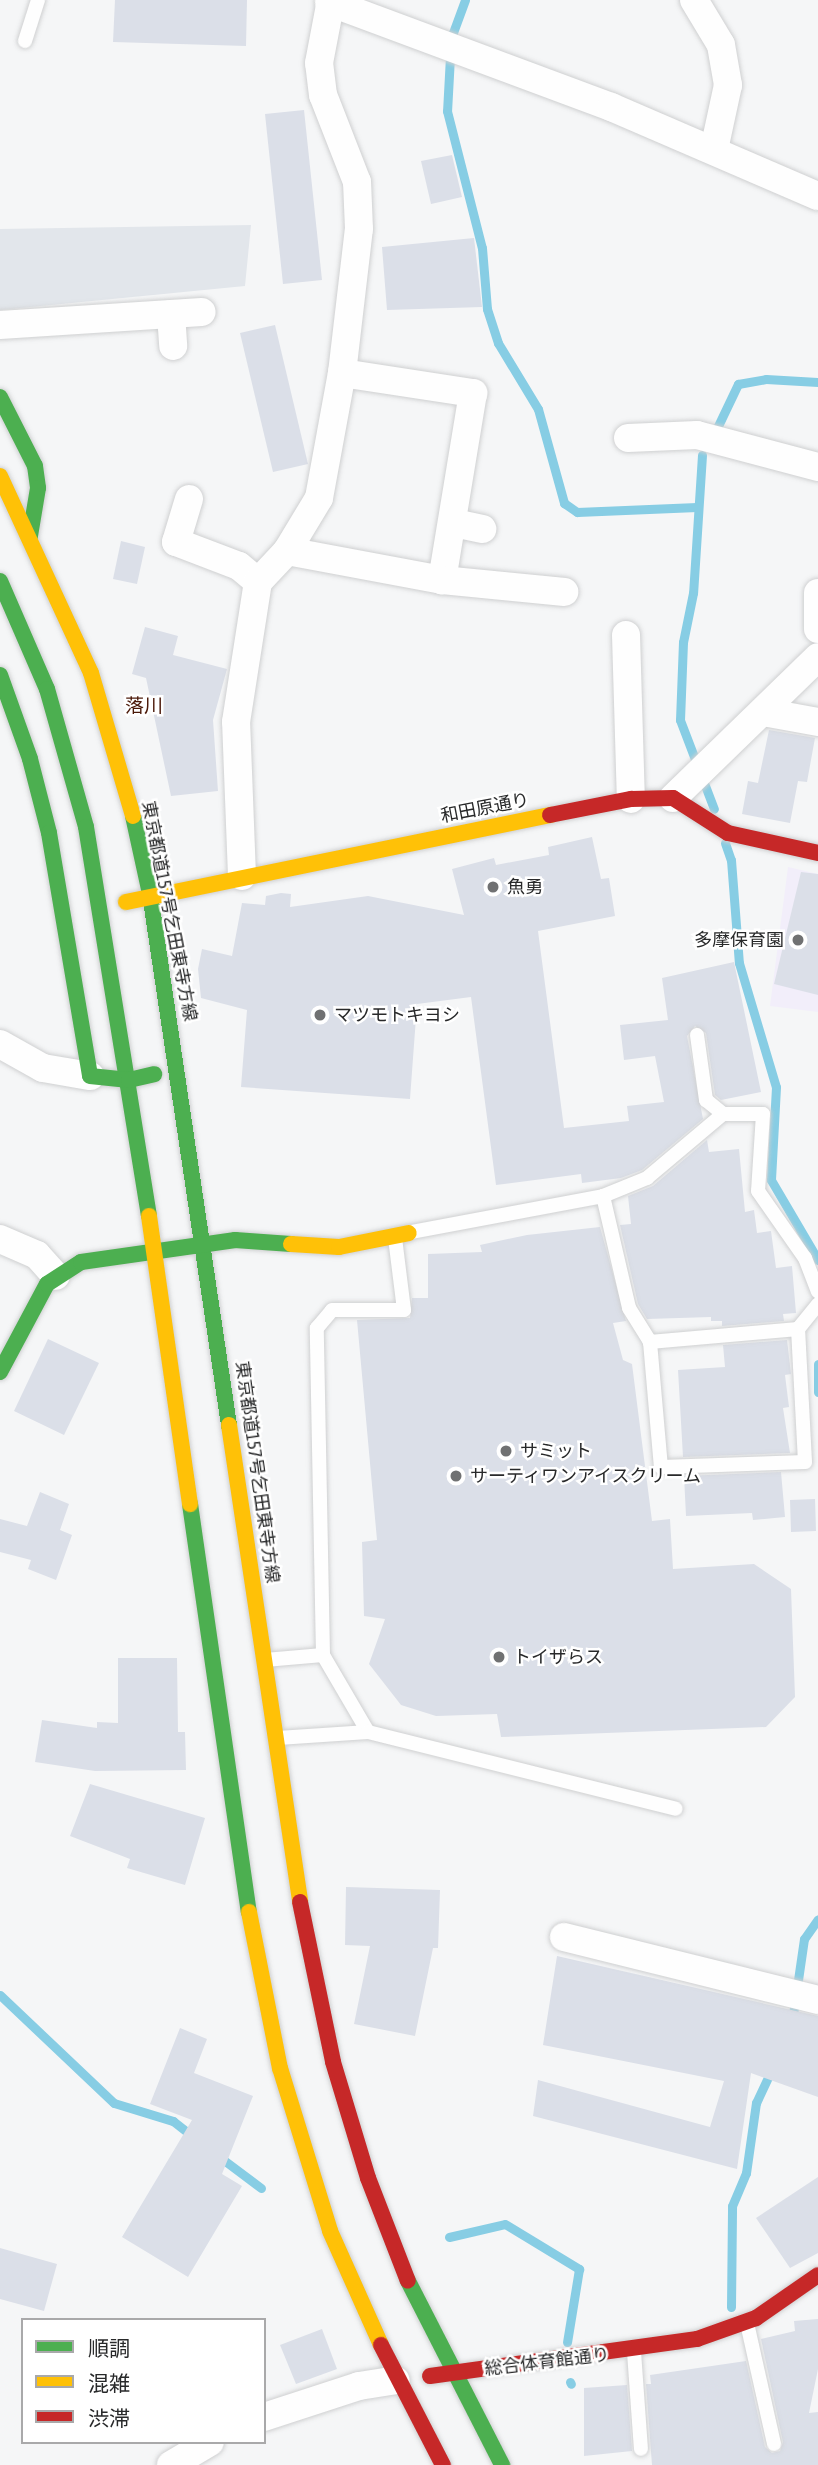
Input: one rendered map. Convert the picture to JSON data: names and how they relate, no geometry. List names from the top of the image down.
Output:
{
  "streets": {
    "main road": ["和田原通り", "東京都道157号乞田東寺方線", "総合体育館通り"]
  },
  "crossings": [
    ["和田原通り", "東京都道157号乞田東寺方線"],
    ["東京都道157号乞田東寺方線", "総合体育館通り"]
  ],
  "districts": ["落川"],
  "places": [
    "魚勇",
    "多摩保育園",
    "マツモトキヨシ",
    "サミット",
    "サーティワンアイスクリーム",
    "トイザらス"
  ],
  "legend": ["順調", "混雑", "渋滞"]
}
